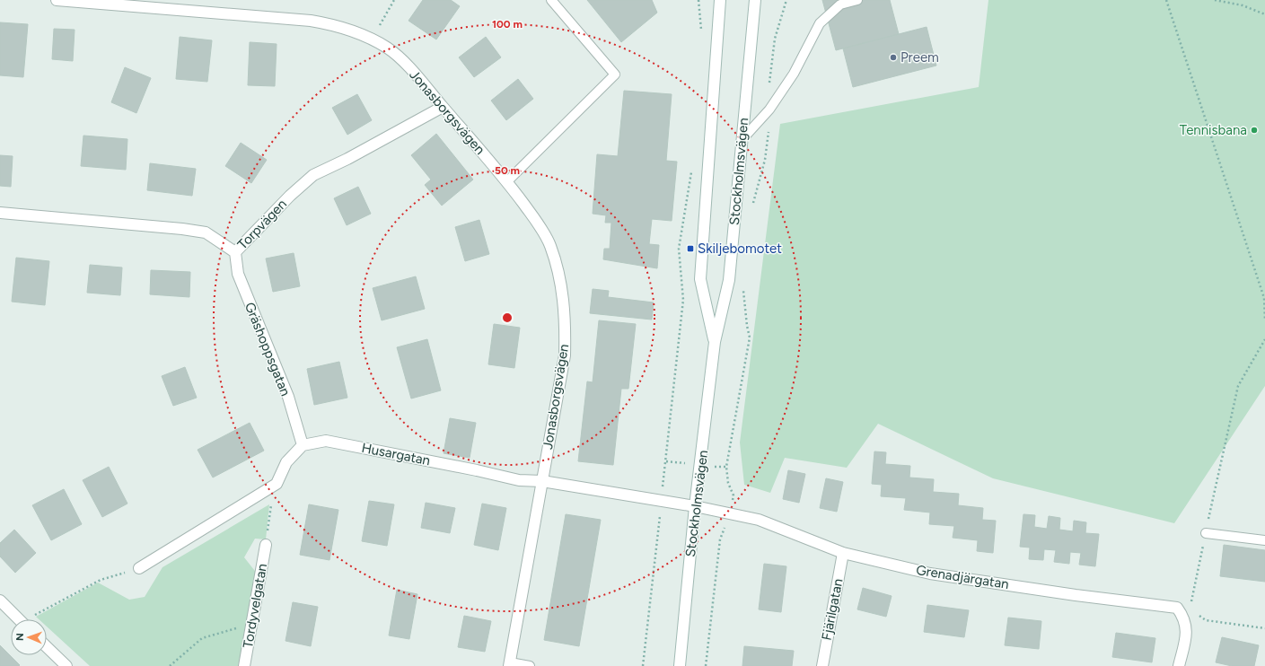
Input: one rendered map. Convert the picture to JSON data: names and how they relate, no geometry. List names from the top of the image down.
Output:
{
  "streets": {
    "street": [
      "Jonasborgsvägen",
      "Stockholmsvägen",
      "Torpvägen",
      "Gräshoppsgatan",
      "Husargatan",
      "Grenadjärgatan",
      "Tordyvelgatan",
      "Fjärilgatan"
    ]
  },
  "crossings": [
    ["Jonasborgsvägen", "Torpvägen"],
    ["Jonasborgsvägen", "Husargatan"],
    ["Stockholmsvägen", "Husargatan"],
    ["Stockholmsvägen", "Grenadjärgatan"],
    ["Torpvägen", "Gräshoppsgatan"],
    ["Gräshoppsgatan", "Husargatan"],
    ["Husargatan", "Grenadjärgatan"],
    ["Grenadjärgatan", "Fjärilgatan"]
  ],
  "places": {
    "other": ["Preem", "Tennisbana"],
    "transit": ["Skiljebomotet"]
  },
  "north": "left",
  "rings": ["100 m", "50 m"]
}
